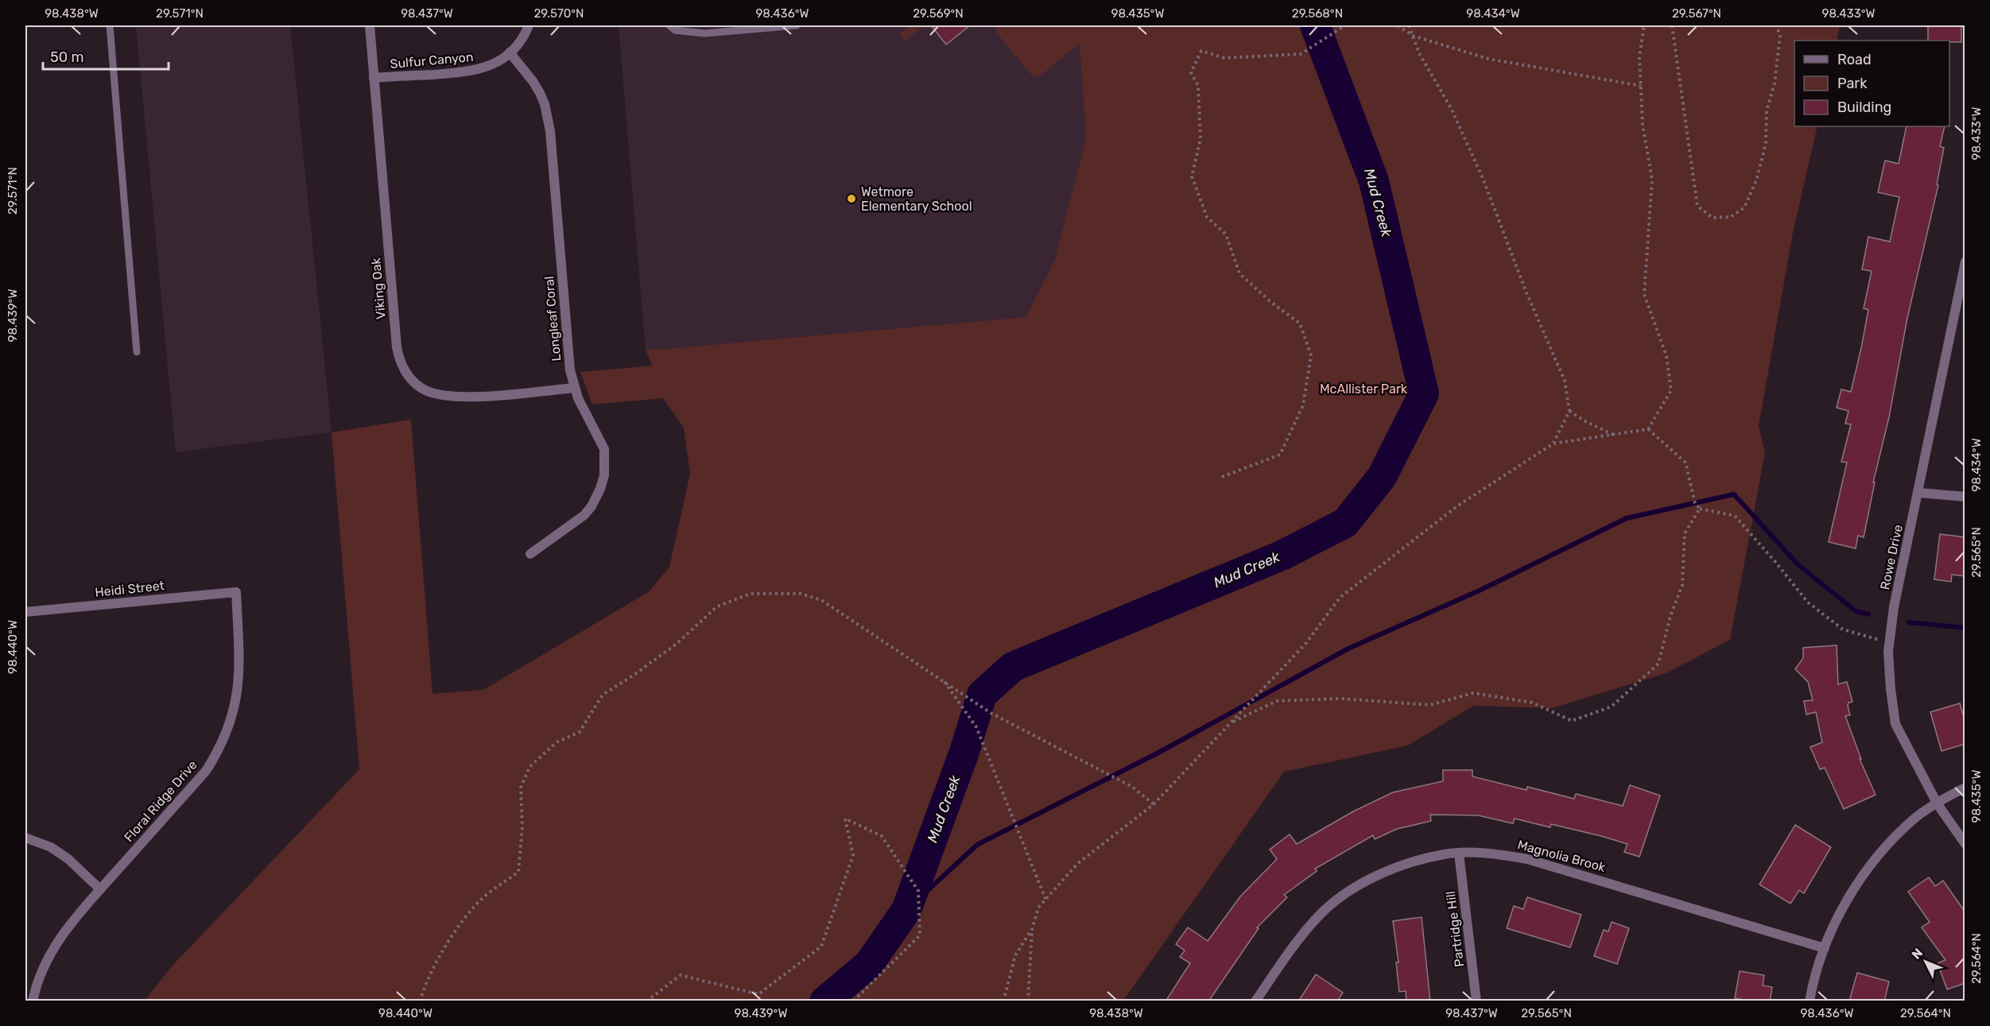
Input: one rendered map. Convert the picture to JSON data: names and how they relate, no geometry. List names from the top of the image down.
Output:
{
  "streets": {
    "street": [
      "Sulfur Canyon",
      "Viking Oak",
      "Longleaf Coral",
      "Rowe Drive",
      "Heidi Street",
      "Floral Ridge Drive",
      "Magnolia Brook",
      "Partridge Hill"
    ]
  },
  "crossings": [
    ["Sulfur Canyon", "Viking Oak"],
    ["Sulfur Canyon", "Longleaf Coral"],
    ["Viking Oak", "Longleaf Coral"],
    ["Heidi Street", "Floral Ridge Drive"],
    ["Magnolia Brook", "Partridge Hill"]
  ],
  "water": ["Mud Creek"],
  "parks": ["McAllister Park"],
  "places": ["Wetmore Elementary School"],
  "legend": ["Road", "Park", "Building"],
  "scale_bar": "50 m",
  "north": "top left",
  "coordinates": [
    "98.438°W",
    "29.571°N",
    "98.437°W",
    "29.570°N",
    "98.436°W",
    "29.569°N",
    "98.435°W",
    "29.568°N",
    "98.434°W",
    "29.567°N",
    "98.433°W",
    "98.439°W",
    "29.565°N",
    "98.440°W",
    "29.564°N"
  ]
}
